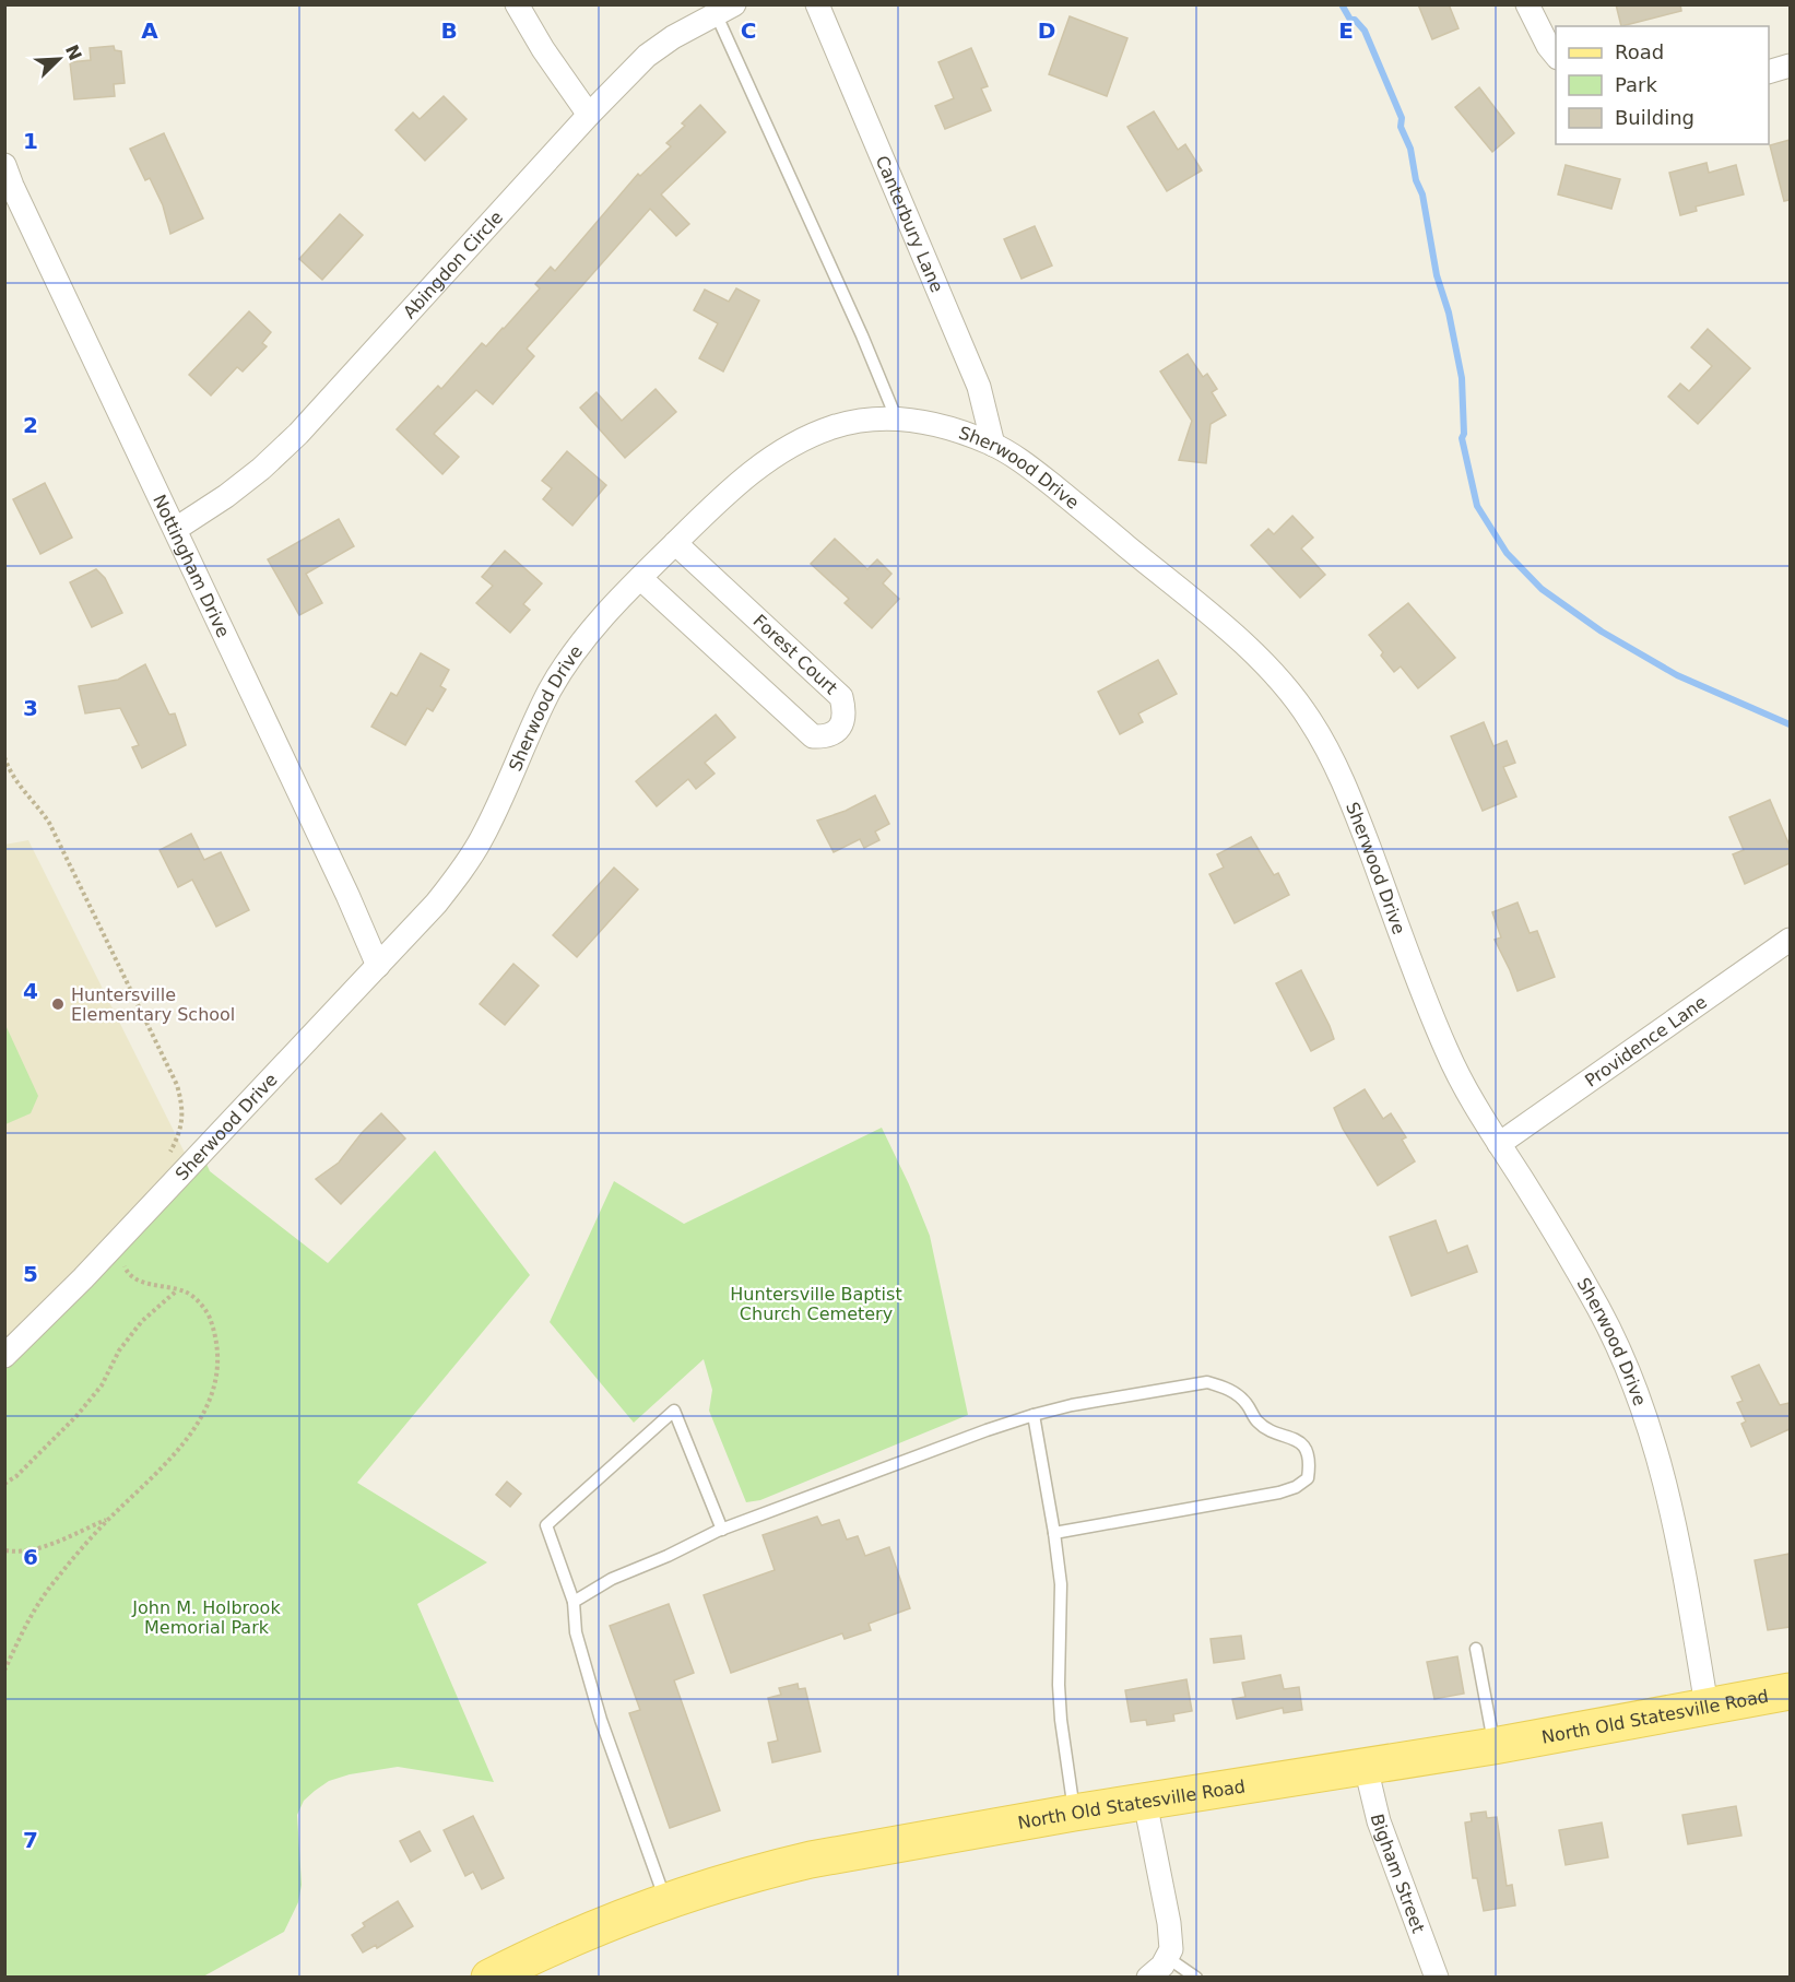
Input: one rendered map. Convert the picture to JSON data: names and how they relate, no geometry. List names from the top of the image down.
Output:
{
  "streets": {
    "main road": ["North Old Statesville Road"],
    "street": [
      "Canterbury Lane",
      "Abingdon Circle",
      "Sherwood Drive",
      "Nottingham Drive",
      "Forest Court",
      "Providence Lane",
      "Bigham Street"
    ]
  },
  "crossings": [
    ["Canterbury Lane", "Sherwood Drive"],
    ["Abingdon Circle", "Nottingham Drive"],
    ["Sherwood Drive", "Nottingham Drive"],
    ["Sherwood Drive", "Forest Court"],
    ["Sherwood Drive", "Providence Lane"],
    ["Sherwood Drive", "North Old Statesville Road"],
    ["North Old Statesville Road", "Bigham Street"]
  ],
  "parks": ["Huntersville Baptist Church Cemetery", "John M. Holbrook Memorial Park"],
  "places": ["Huntersville Elementary School"],
  "legend": ["Road", "Park", "Building"],
  "north": "top right",
  "grid": {
    "columns": [
      "A",
      "B",
      "C",
      "D",
      "E"
    ],
    "rows": [
      "1",
      "2",
      "3",
      "4",
      "5",
      "6",
      "7"
    ]
  }
}
